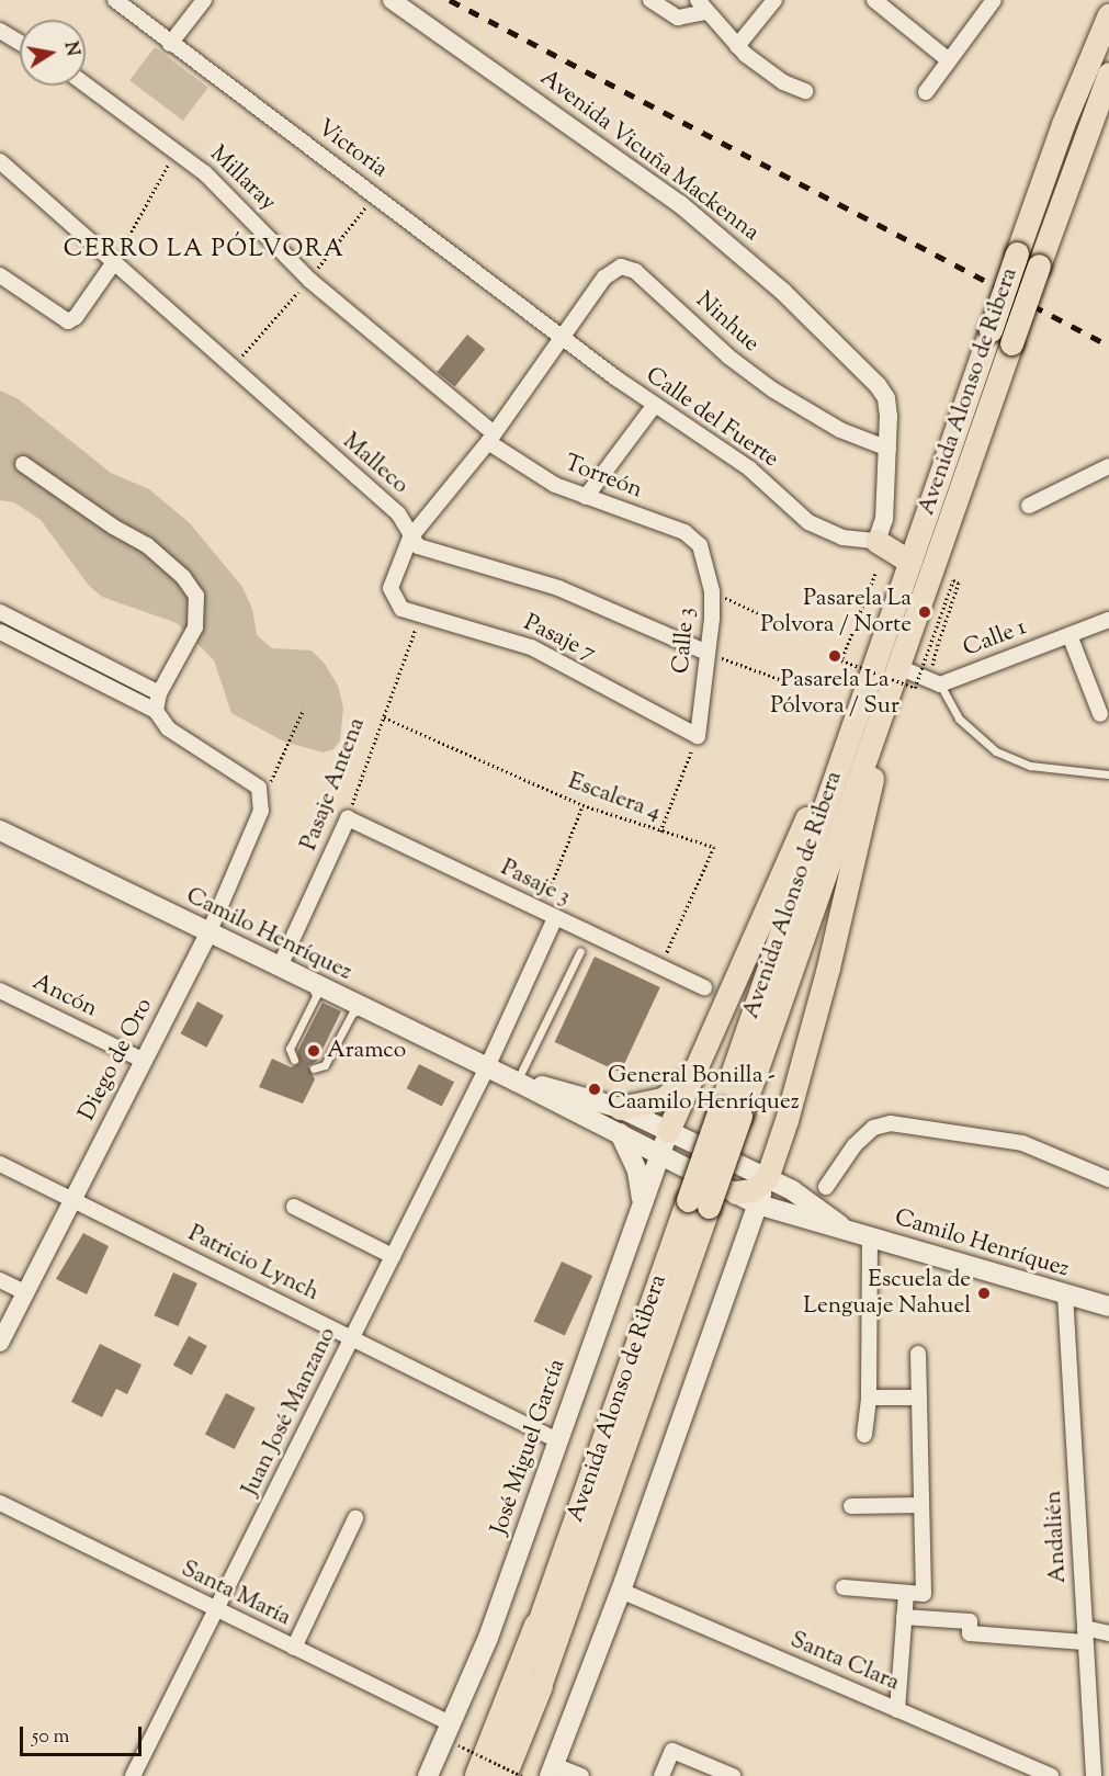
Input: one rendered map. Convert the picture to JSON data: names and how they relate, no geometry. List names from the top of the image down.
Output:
{
  "streets": {
    "highway": ["Avenida Alonso de Ribera"],
    "main road": ["Camilo Henríquez", "José Miguel García"],
    "street": [
      "Victoria",
      "Avenida Vicuña Mackenna",
      "Millaray",
      "Ninhue",
      "Calle del Fuerte",
      "Malleco",
      "Torreón",
      "Pasaje 7",
      "Calle 1",
      "Calle 3",
      "Pasaje Antena",
      "Pasaje 3",
      "Ancón",
      "Diego de Oro",
      "Patricio Lynch",
      "Juan José Manzano",
      "Andalién",
      "Santa María",
      "Santa Clara"
    ],
    "path": ["Escalera 4"]
  },
  "crossings": [
    ["Victoria", "Ninhue"],
    ["Victoria", "Calle del Fuerte"],
    ["Avenida Vicuña Mackenna", "Ninhue"],
    ["Millaray", "Torreón"],
    ["Ninhue", "Calle del Fuerte"],
    ["Malleco", "Pasaje 7"],
    ["Torreón", "Calle 3"],
    ["Pasaje 7", "Calle 3"],
    ["Pasaje 7", "Pasaje Antena"],
    ["Pasaje Antena", "Escalera 4"],
    ["Pasaje Antena", "Pasaje 3"],
    ["Pasaje Antena", "Camilo Henríquez"],
    ["Escalera 4", "Pasaje 3"],
    ["Pasaje 3", "Juan José Manzano"],
    ["Camilo Henríquez", "Diego de Oro"],
    ["Camilo Henríquez", "Juan José Manzano"],
    ["Camilo Henríquez", "José Miguel García"],
    ["Camilo Henríquez", "Andalién"],
    ["Ancón", "Diego de Oro"],
    ["Diego de Oro", "Patricio Lynch"],
    ["Patricio Lynch", "Juan José Manzano"],
    ["Patricio Lynch", "José Miguel García"],
    ["Juan José Manzano", "Santa María"],
    ["José Miguel García", "Santa María"]
  ],
  "districts": ["CERRO LA PÓLVORA"],
  "places": [
    "Pasarela La Polvora / Norte",
    "Pasarela La Pólvora / Sur",
    "Aramco",
    "General Bonilla - Caamilo Henríquez",
    "Escuela de Lenguaje Nahuel"
  ],
  "scale_bar": "50 m",
  "north": "right"
}
